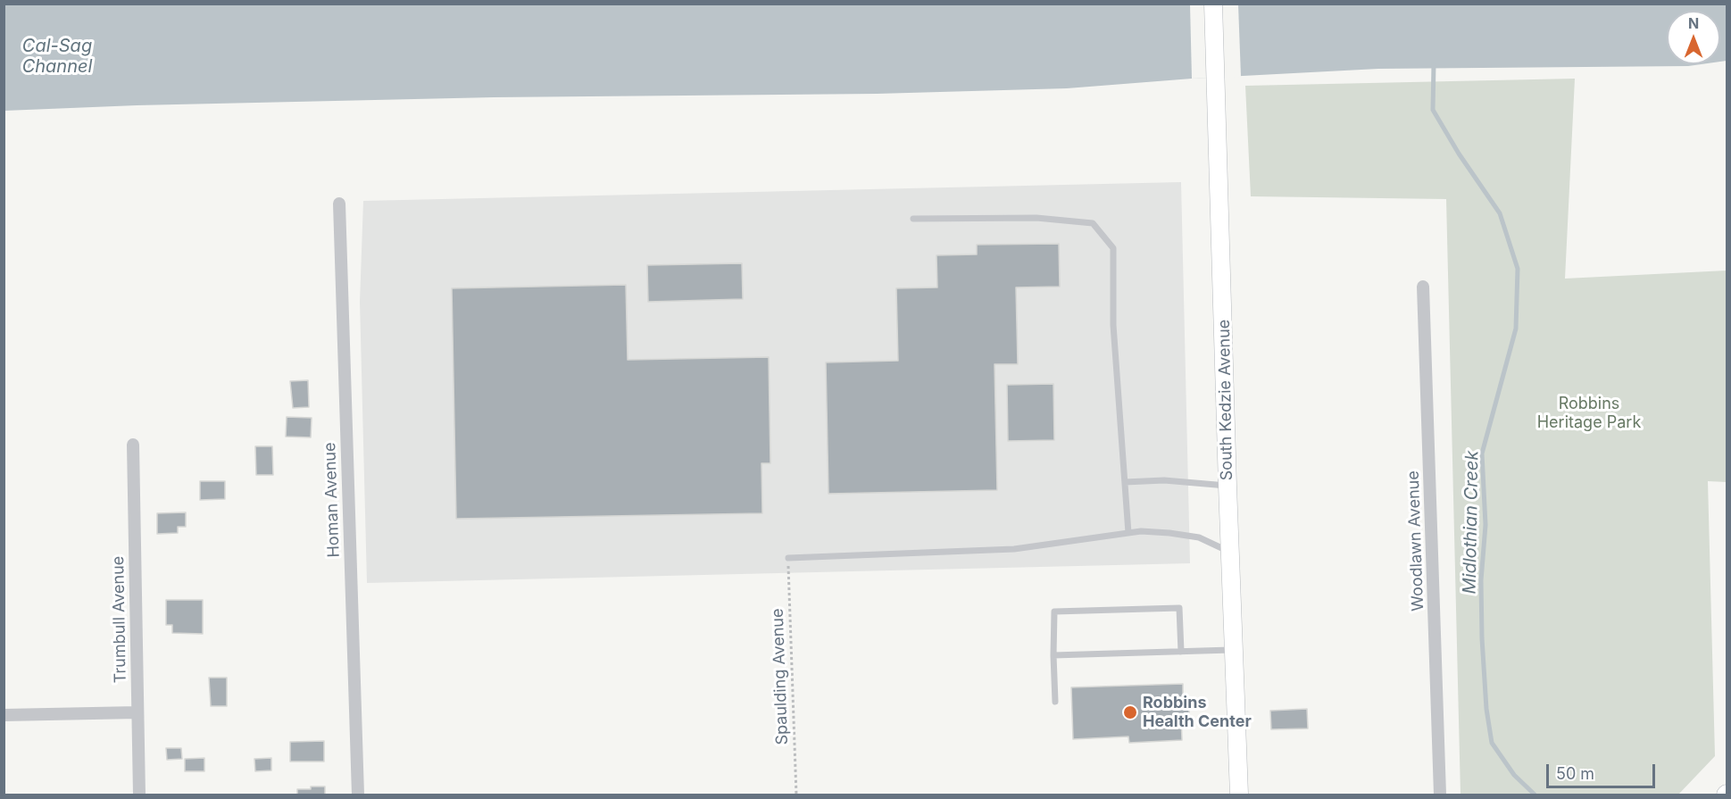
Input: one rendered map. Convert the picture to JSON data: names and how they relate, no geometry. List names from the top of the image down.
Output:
{
  "streets": {
    "main road": ["South Kedzie Avenue"],
    "street": ["Homan Avenue", "Woodlawn Avenue", "Trumbull Avenue"],
    "path": ["Spaulding Avenue"]
  },
  "water": ["Cal-Sag Channel", "Midlothian Creek"],
  "parks": ["Robbins Heritage Park"],
  "places": ["Robbins Health Center"],
  "scale_bar": "50 m",
  "north": "top"
}
